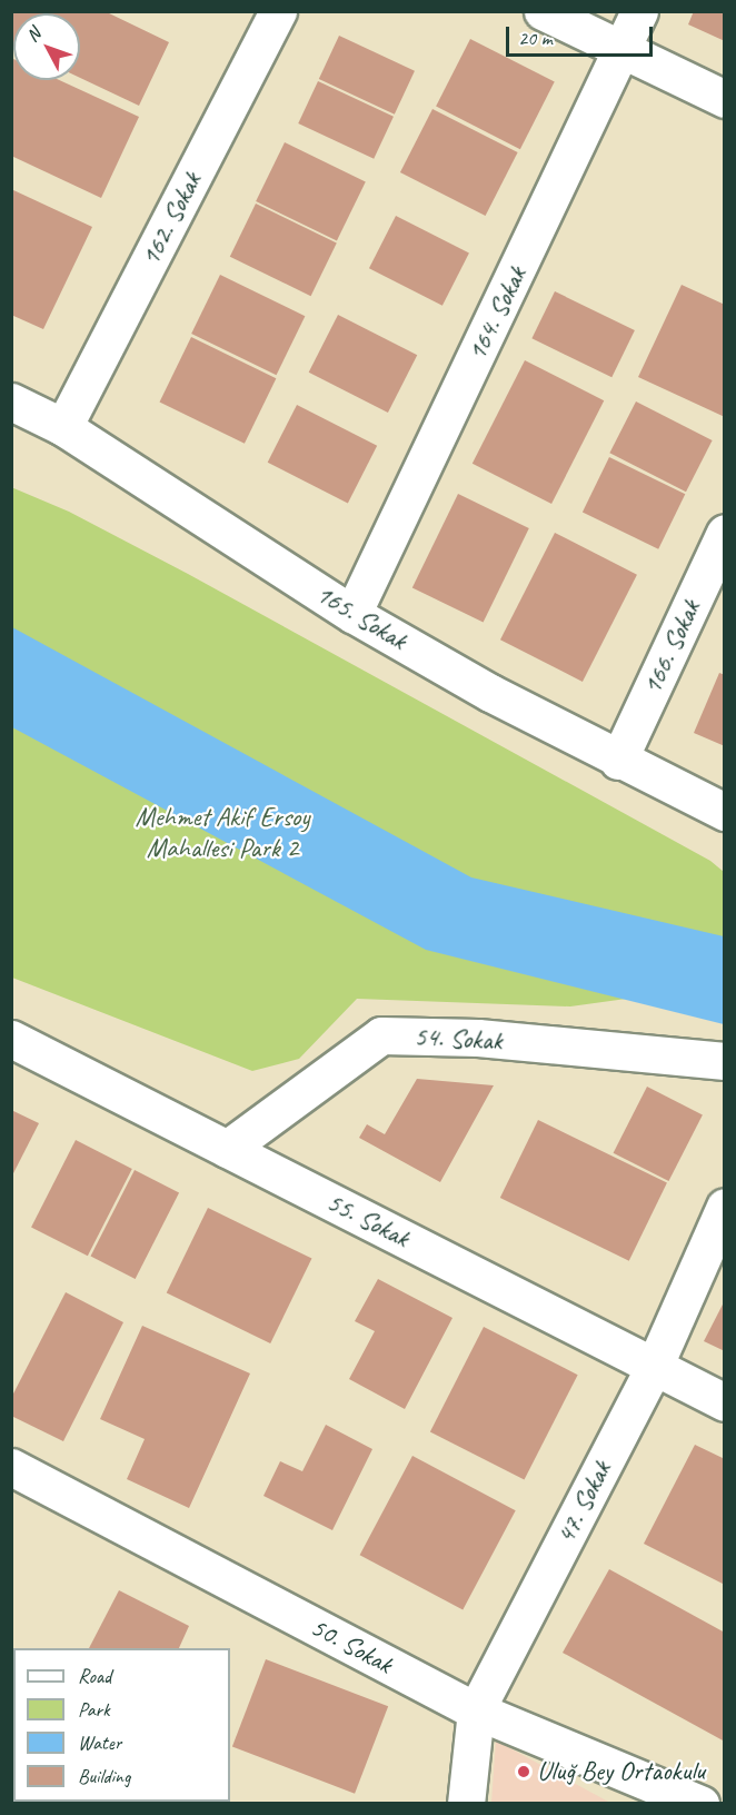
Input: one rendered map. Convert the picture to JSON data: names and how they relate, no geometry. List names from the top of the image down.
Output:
{
  "streets": {
    "street": [
      "162. Sokak",
      "164. Sokak",
      "165. Sokak",
      "166. Sokak",
      "54. Sokak",
      "55. Sokak",
      "47. Sokak",
      "50. Sokak"
    ]
  },
  "crossings": [
    ["162. Sokak", "165. Sokak"],
    ["164. Sokak", "165. Sokak"],
    ["165. Sokak", "166. Sokak"],
    ["54. Sokak", "55. Sokak"],
    ["55. Sokak", "47. Sokak"],
    ["47. Sokak", "50. Sokak"]
  ],
  "parks": ["Mehmet Akif Ersoy Mahallesi Park 2"],
  "places": ["Uluğ Bey Ortaokulu"],
  "legend": [
    "Road",
    "Park",
    "Water",
    "Building"
  ],
  "scale_bar": "20 m",
  "north": "top left"
}
